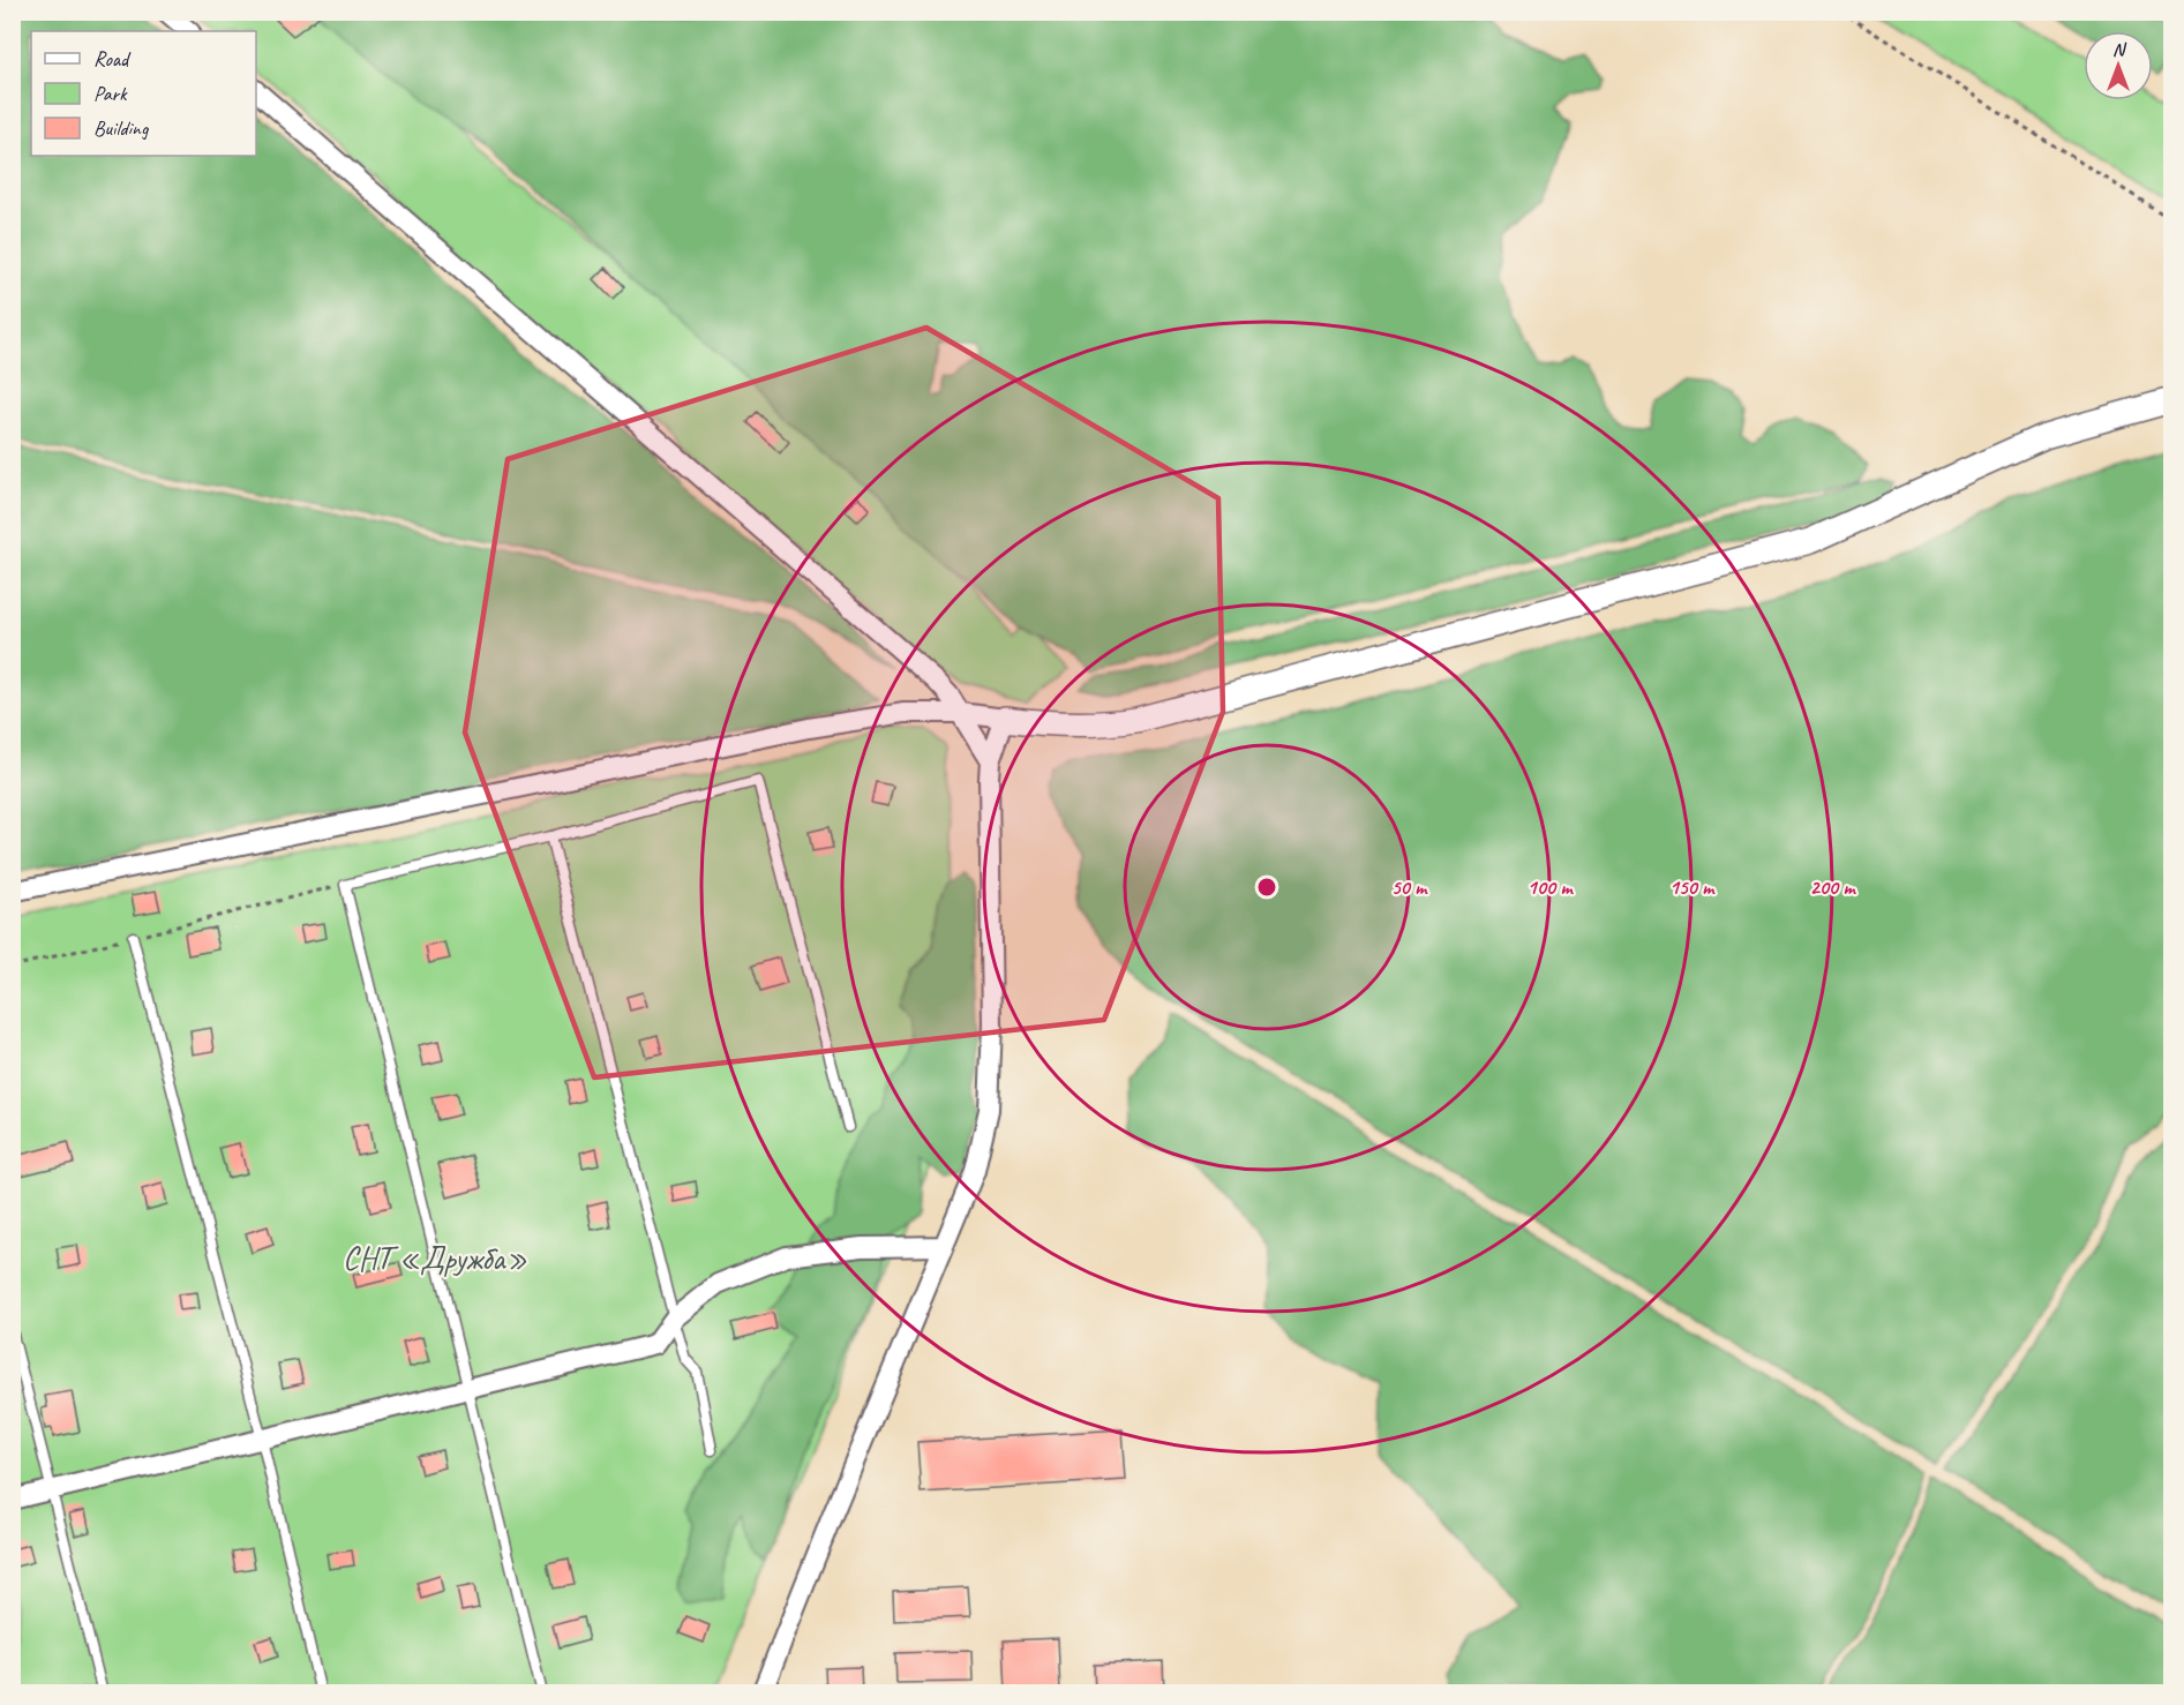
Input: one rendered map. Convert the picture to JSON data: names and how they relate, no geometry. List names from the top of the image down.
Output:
{
  "parks": ["СНТ «Дружба»"],
  "legend": ["Road", "Park", "Building"],
  "north": "top",
  "rings": [
    "50 m",
    "100 m",
    "150 m",
    "200 m"
  ]
}
